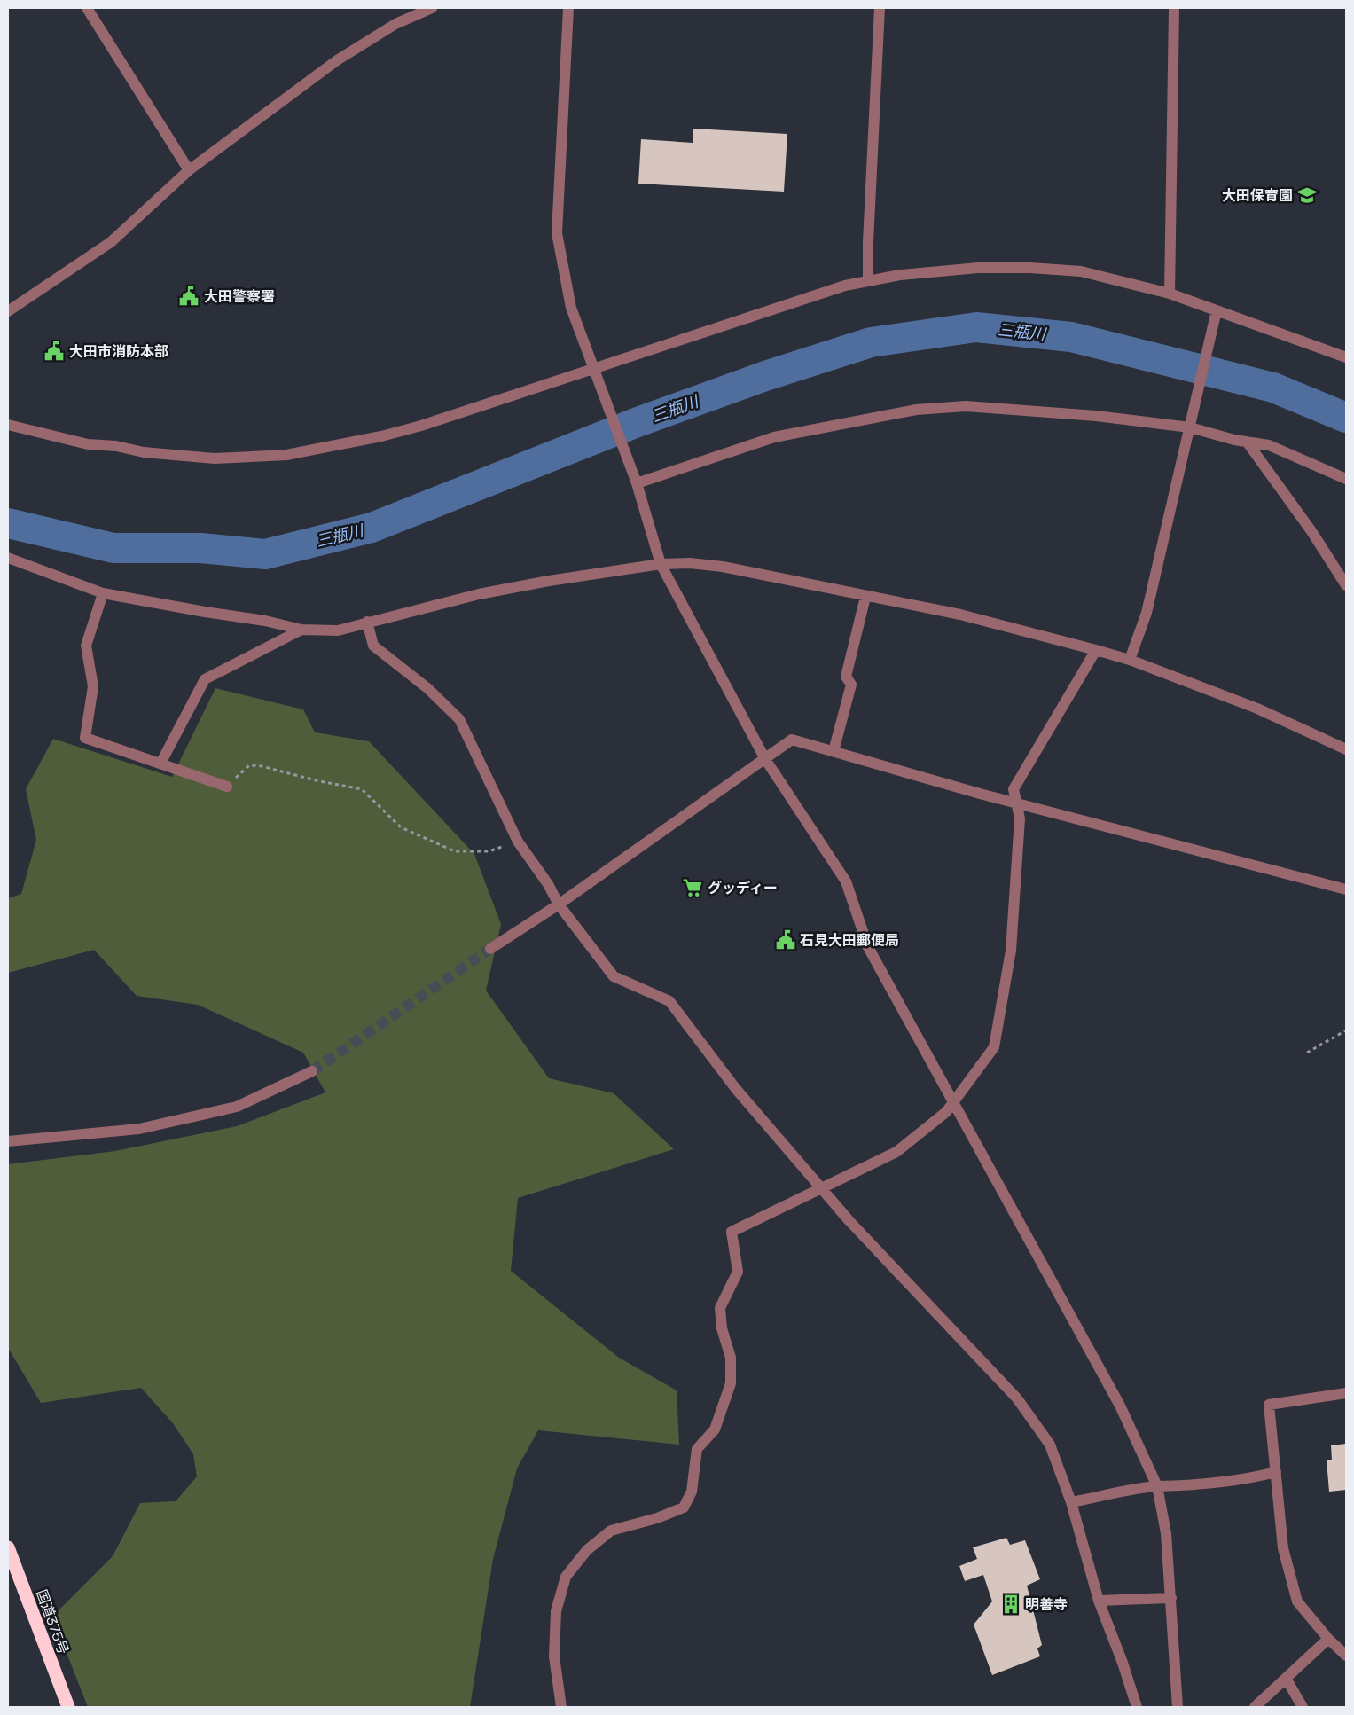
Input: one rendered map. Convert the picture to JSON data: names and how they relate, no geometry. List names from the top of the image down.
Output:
{
  "streets": {
    "highway": ["国道375号"]
  },
  "water": ["三瓶川"],
  "places": {
    "school or university": ["大田保育園"],
    "public building": ["大田警察署", "大田市消防本部", "石見大田郵便局"],
    "supermarket": ["グッディー"],
    "building": ["明善寺"]
  }
}
